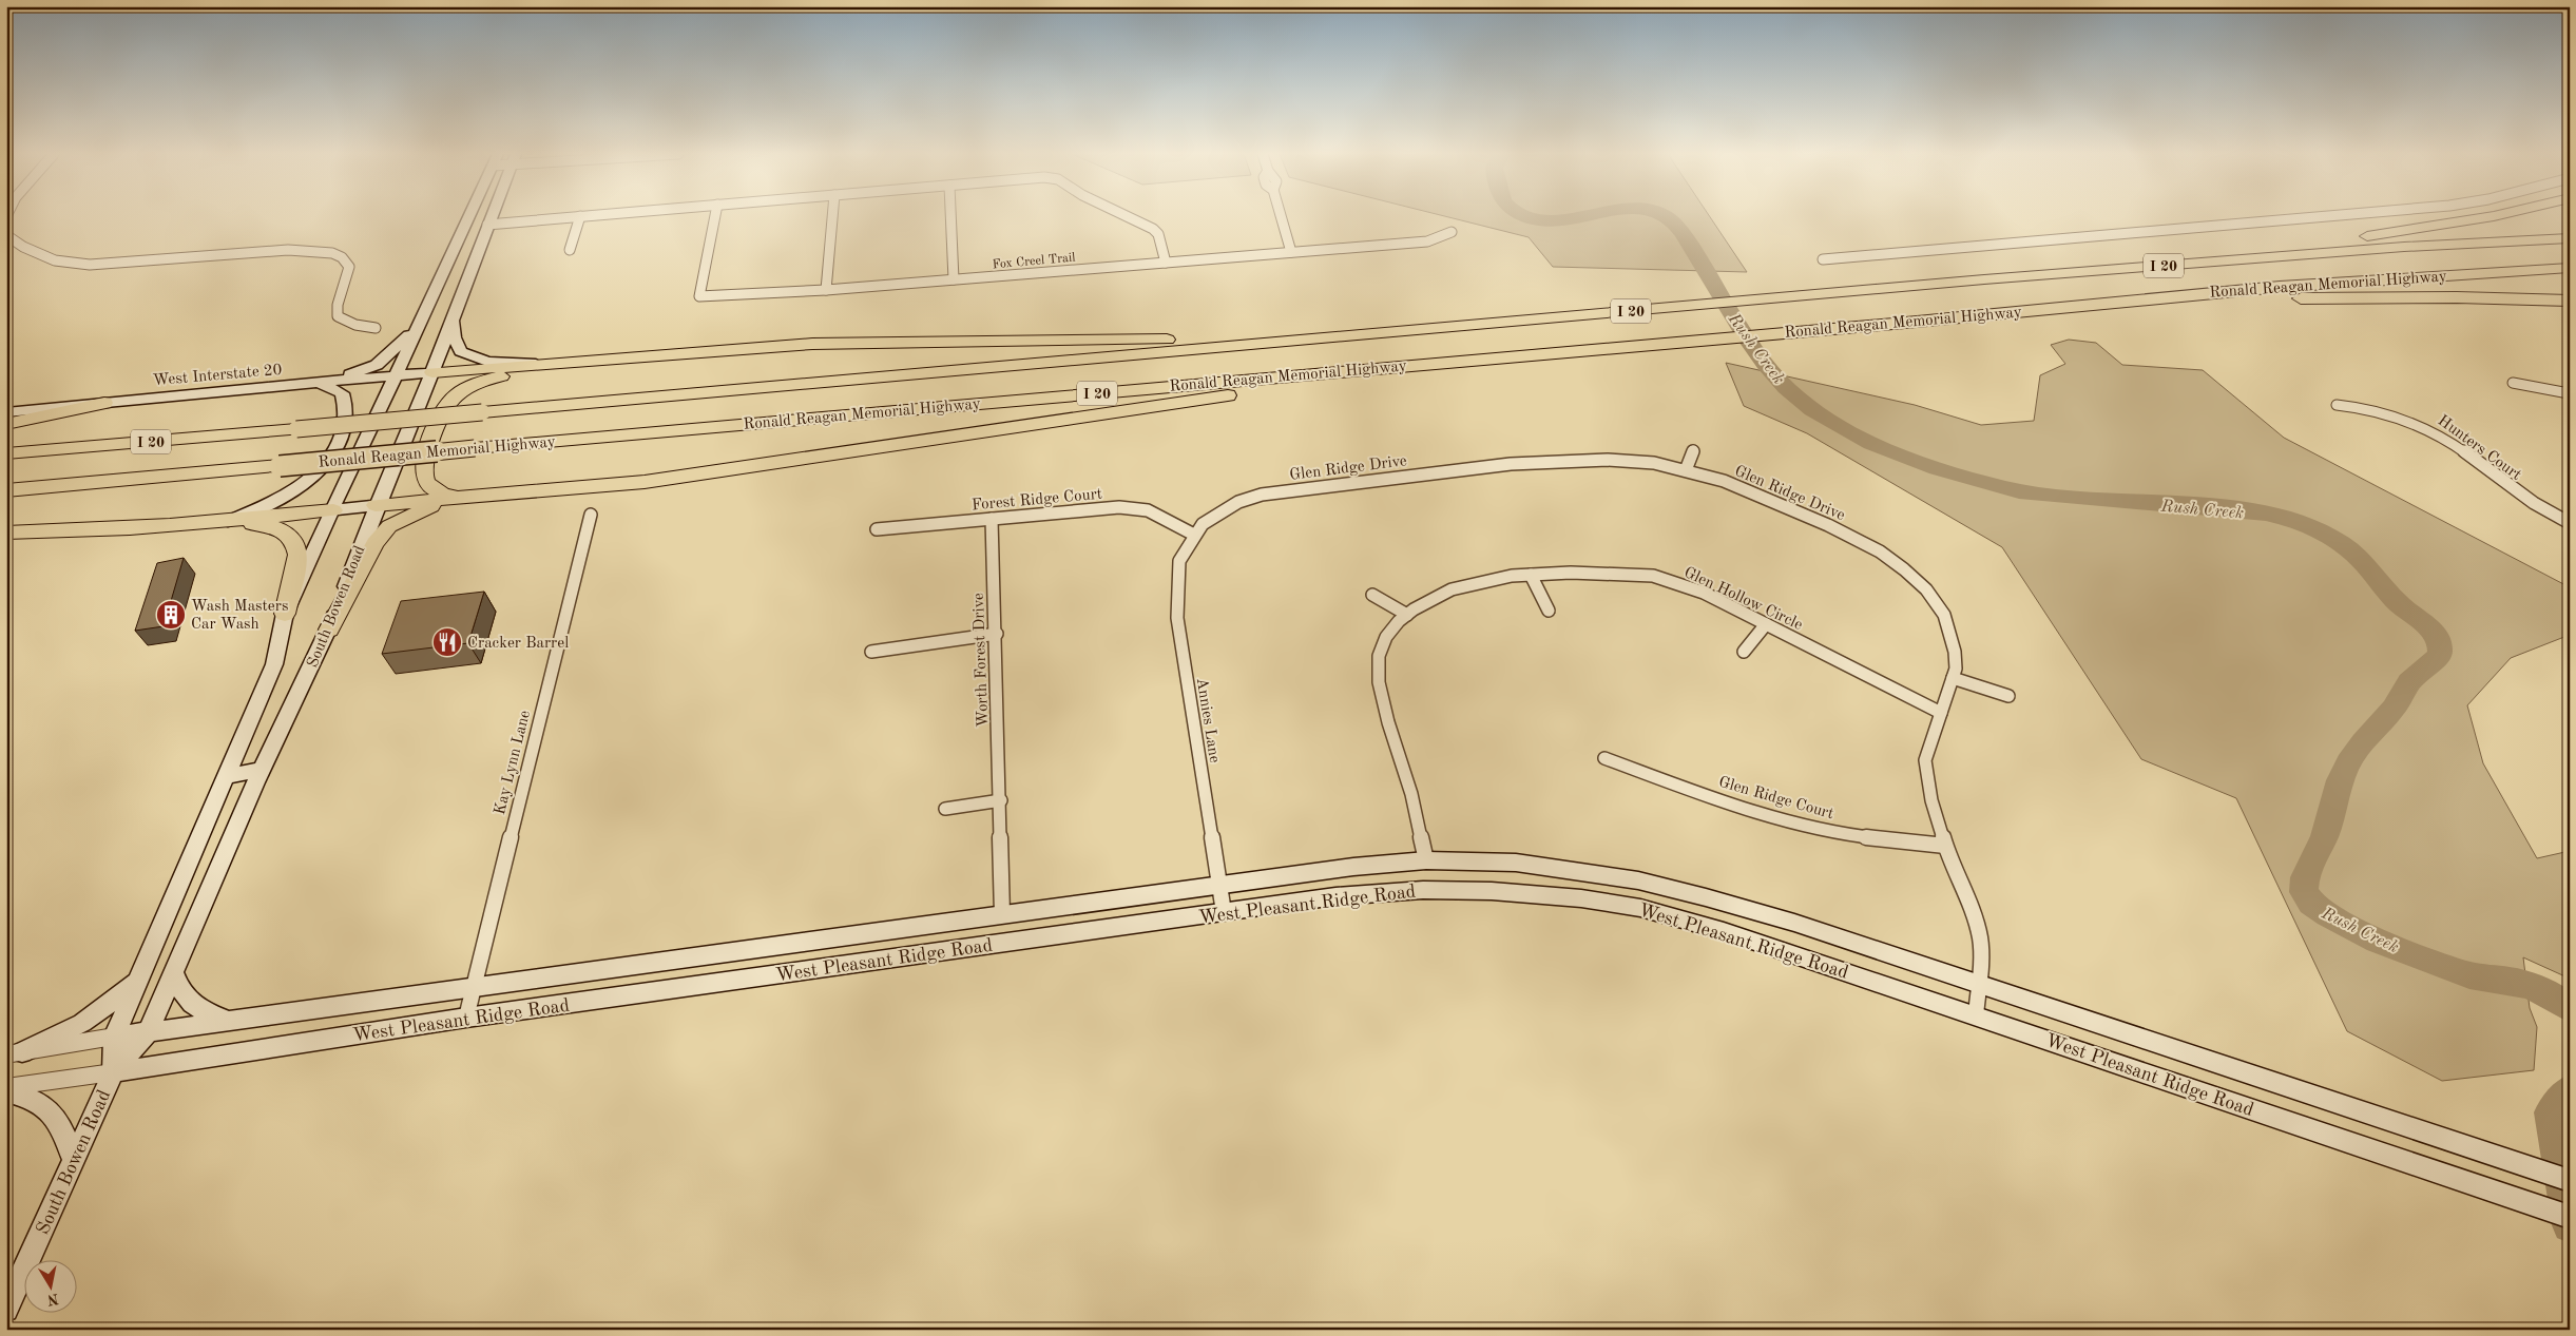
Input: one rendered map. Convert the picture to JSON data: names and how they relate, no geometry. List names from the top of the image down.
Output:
{
  "streets": {
    "highway": ["I 20", "Ronald Reagan Memorial Highway"],
    "main road": ["West Interstate 20", "South Bowen Road", "West Pleasant Ridge Road"],
    "street": [
      "Fox Creel Trail",
      "Hunters Court",
      "Glen Ridge Drive",
      "Forest Ridge Court",
      "Glen Hollow Circle",
      "Worth Forest Drive",
      "Annies Lane",
      "Kay Lynn Lane",
      "Glen Ridge Court"
    ]
  },
  "crossings": [
    ["West Interstate 20", "South Bowen Road"],
    ["Glen Ridge Drive", "Forest Ridge Court"],
    ["Glen Ridge Drive", "Glen Hollow Circle"],
    ["Glen Ridge Drive", "Annies Lane"],
    ["Glen Ridge Drive", "Glen Ridge Court"],
    ["Glen Ridge Drive", "West Pleasant Ridge Road"],
    ["Forest Ridge Court", "Worth Forest Drive"],
    ["Forest Ridge Court", "Annies Lane"],
    ["Glen Hollow Circle", "West Pleasant Ridge Road"],
    ["South Bowen Road", "West Pleasant Ridge Road"],
    ["Worth Forest Drive", "West Pleasant Ridge Road"],
    ["Annies Lane", "West Pleasant Ridge Road"],
    ["Kay Lynn Lane", "West Pleasant Ridge Road"]
  ],
  "water": ["Rush Creek"],
  "places": {
    "building": ["Wash Masters Car Wash"],
    "restaurant": ["Cracker Barrel"]
  },
  "north": "bottom"
}
